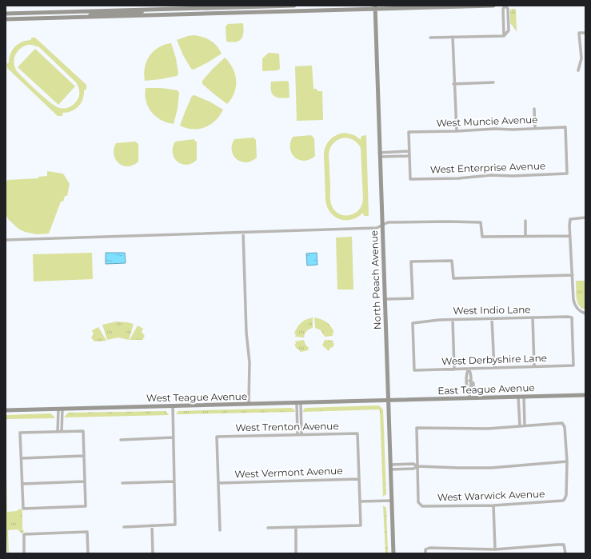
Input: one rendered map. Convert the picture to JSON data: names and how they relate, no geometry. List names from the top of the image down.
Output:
{
  "streets": {
    "street": [
      "West Muncie Avenue",
      "West Enterprise Avenue",
      "North Peach Avenue",
      "West Indio Lane",
      "West Derbyshire Lane",
      "East Teague Avenue",
      "West Teague Avenue",
      "West Trenton Avenue",
      "West Vermont Avenue",
      "West Warwick Avenue"
    ]
  },
  "crossings": [
    ["West Muncie Avenue", "West Enterprise Avenue"],
    ["North Peach Avenue", "East Teague Avenue"],
    ["North Peach Avenue", "West Teague Avenue"],
    ["West Indio Lane", "West Derbyshire Lane"],
    ["East Teague Avenue", "West Teague Avenue"],
    ["West Trenton Avenue", "West Vermont Avenue"]
  ]
}
